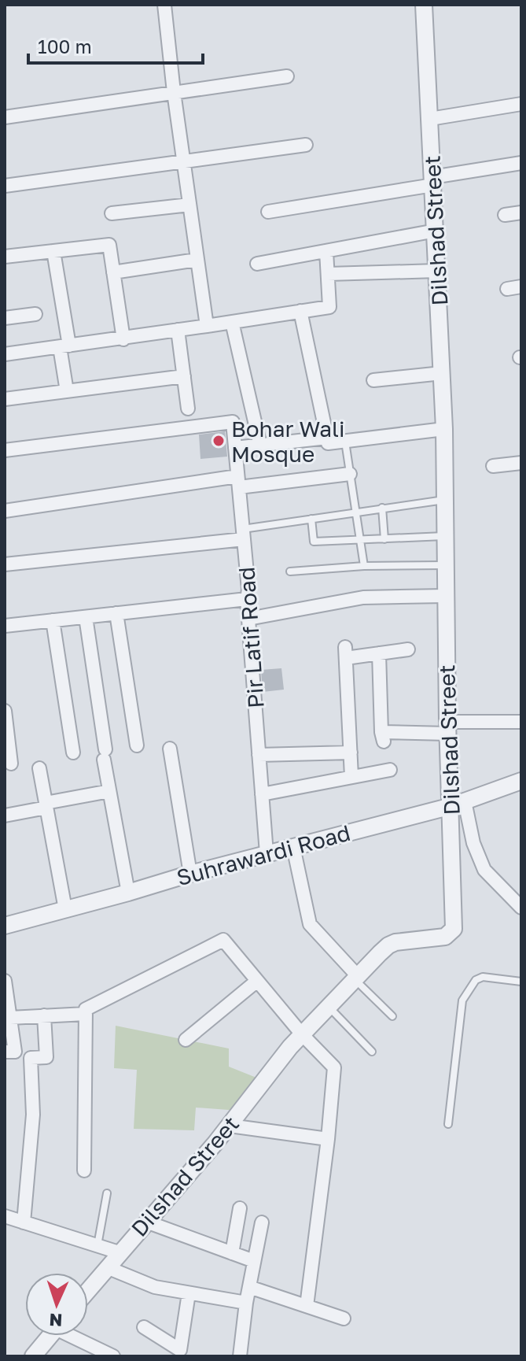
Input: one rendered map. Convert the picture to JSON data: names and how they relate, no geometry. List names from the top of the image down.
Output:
{
  "streets": {
    "street": ["Dilshad Street", "Pir Latif Road", "Suhrawardi Road"]
  },
  "crossings": [
    ["Dilshad Street", "Suhrawardi Road"],
    ["Pir Latif Road", "Suhrawardi Road"]
  ],
  "places": ["Bohar Wali Mosque"],
  "scale_bar": "100 m",
  "north": "bottom"
}
